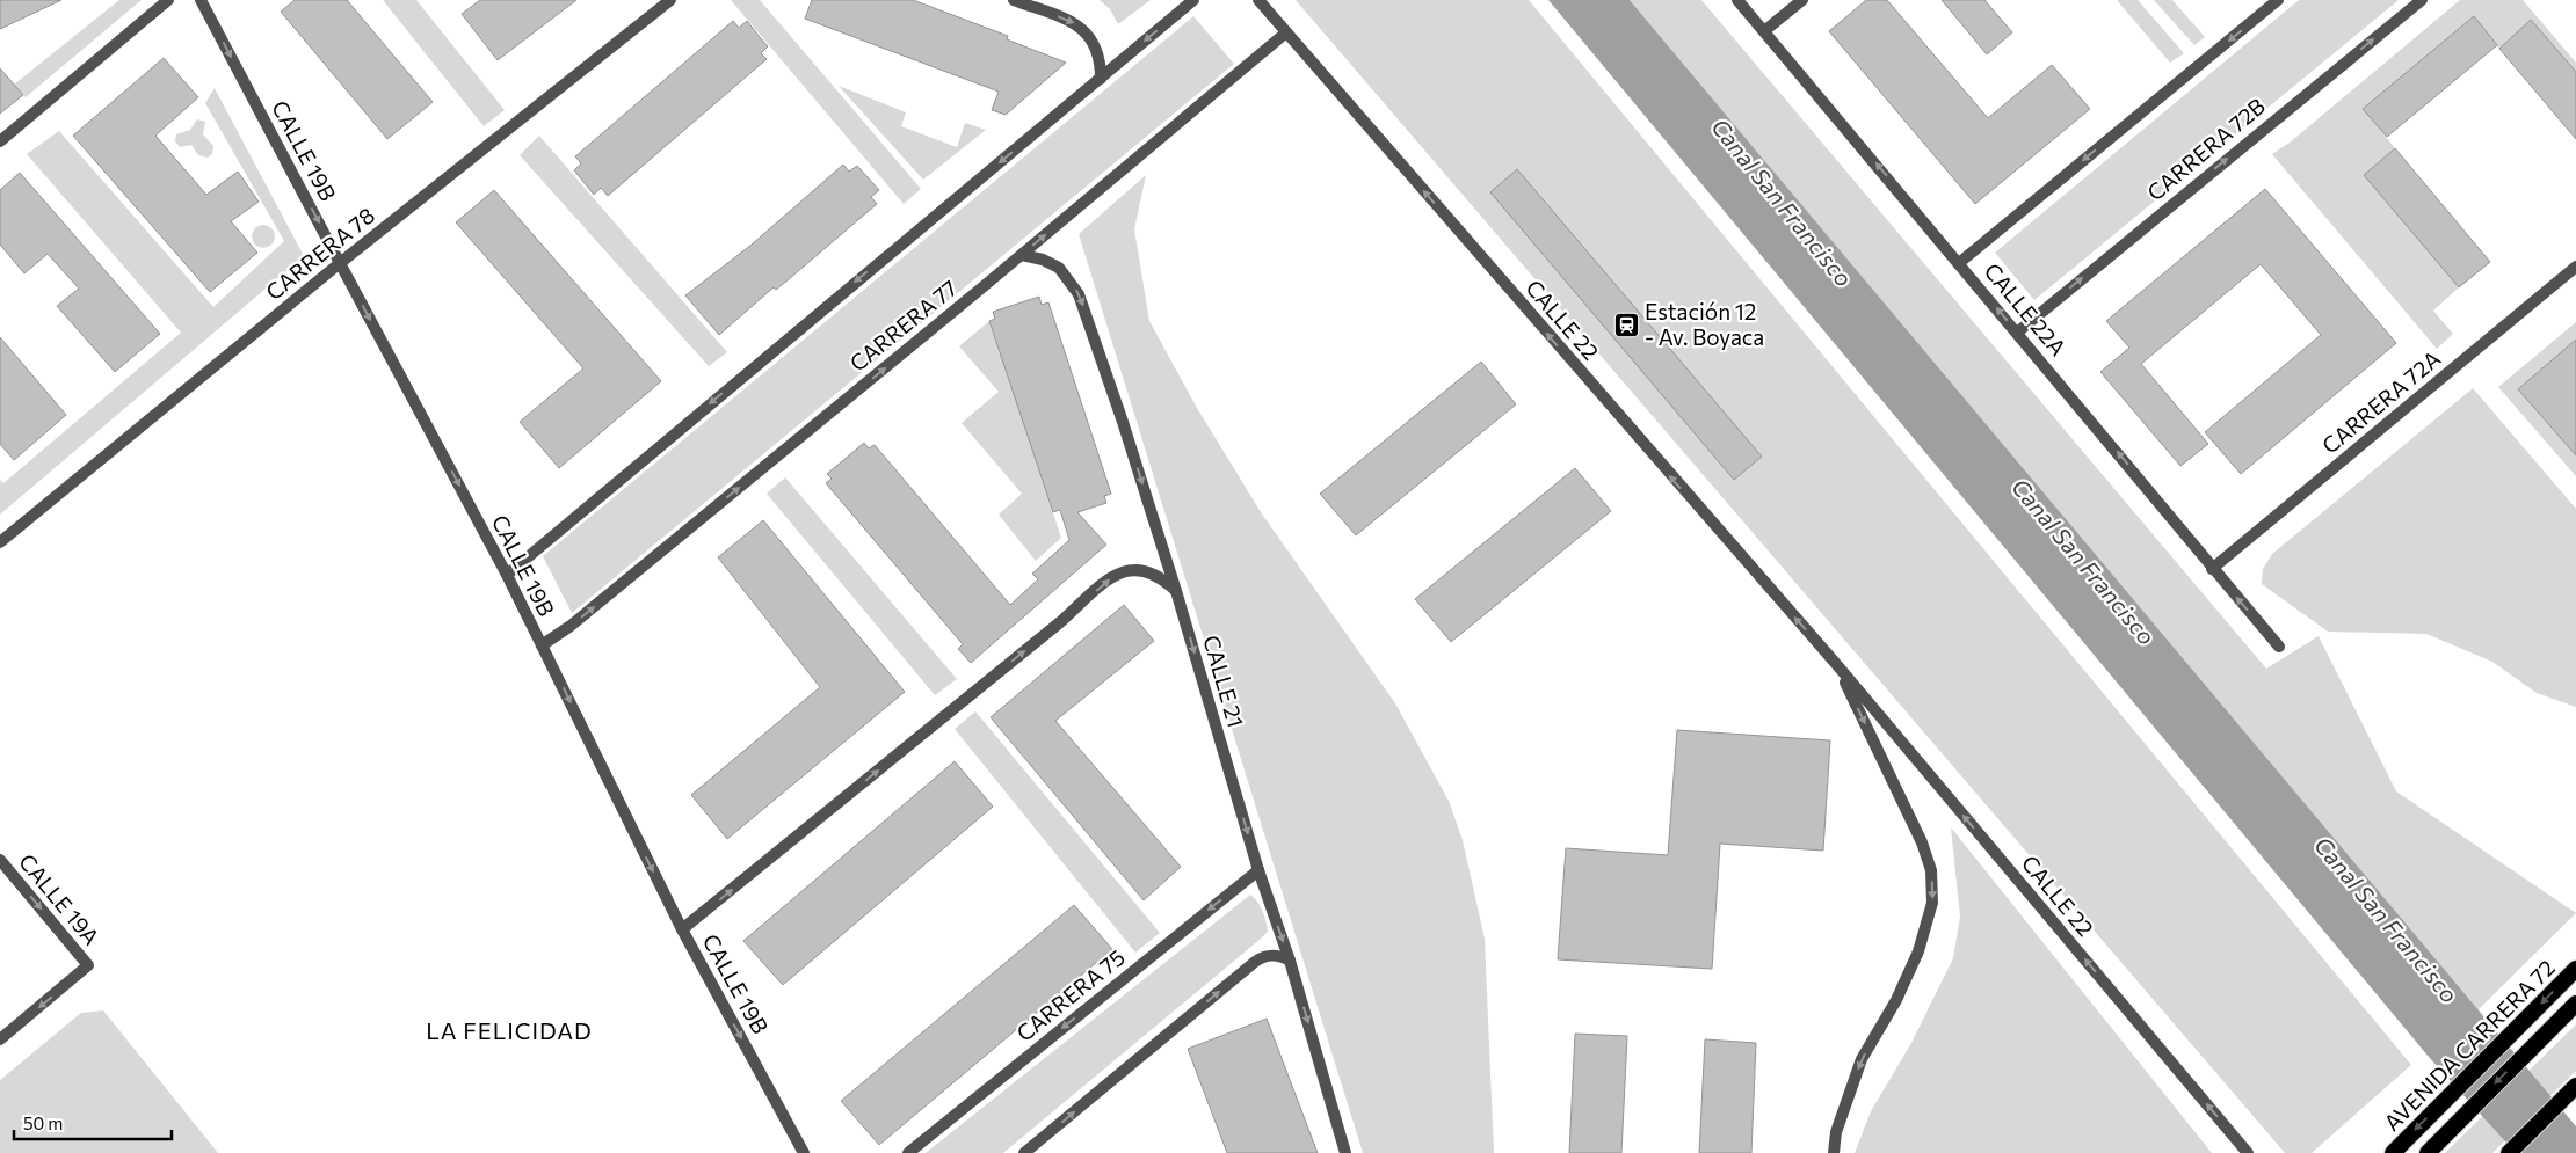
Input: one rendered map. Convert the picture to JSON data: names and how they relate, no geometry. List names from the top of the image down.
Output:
{
  "streets": {
    "highway": ["AVENIDA CARRERA 72"],
    "street": [
      "CARRERA 72B",
      "CALLE 19B",
      "CARRERA 78",
      "CALLE 22A",
      "CALLE 22",
      "CARRERA 77",
      "CARRERA 72A",
      "CALLE 21",
      "CALLE 19A",
      "CARRERA 75"
    ]
  },
  "crossings": [
    ["CARRERA 72B", "CALLE 22A"],
    ["CALLE 19B", "CARRERA 78"],
    ["CALLE 19B", "CARRERA 77"],
    ["CALLE 22A", "CARRERA 72A"],
    ["CALLE 22", "CARRERA 77"],
    ["CARRERA 77", "CALLE 21"],
    ["CALLE 21", "CARRERA 75"]
  ],
  "one_way": [
    "CALLE 19B",
    "CALLE 22A",
    "CALLE 21",
    "AVENIDA CARRERA 72"
  ],
  "districts": ["LA FELICIDAD"],
  "water": ["Canal San Francisco"],
  "places": {
    "station": ["Estación 12 - Av. Boyaca"]
  },
  "scale_bar": "50 m"
}
